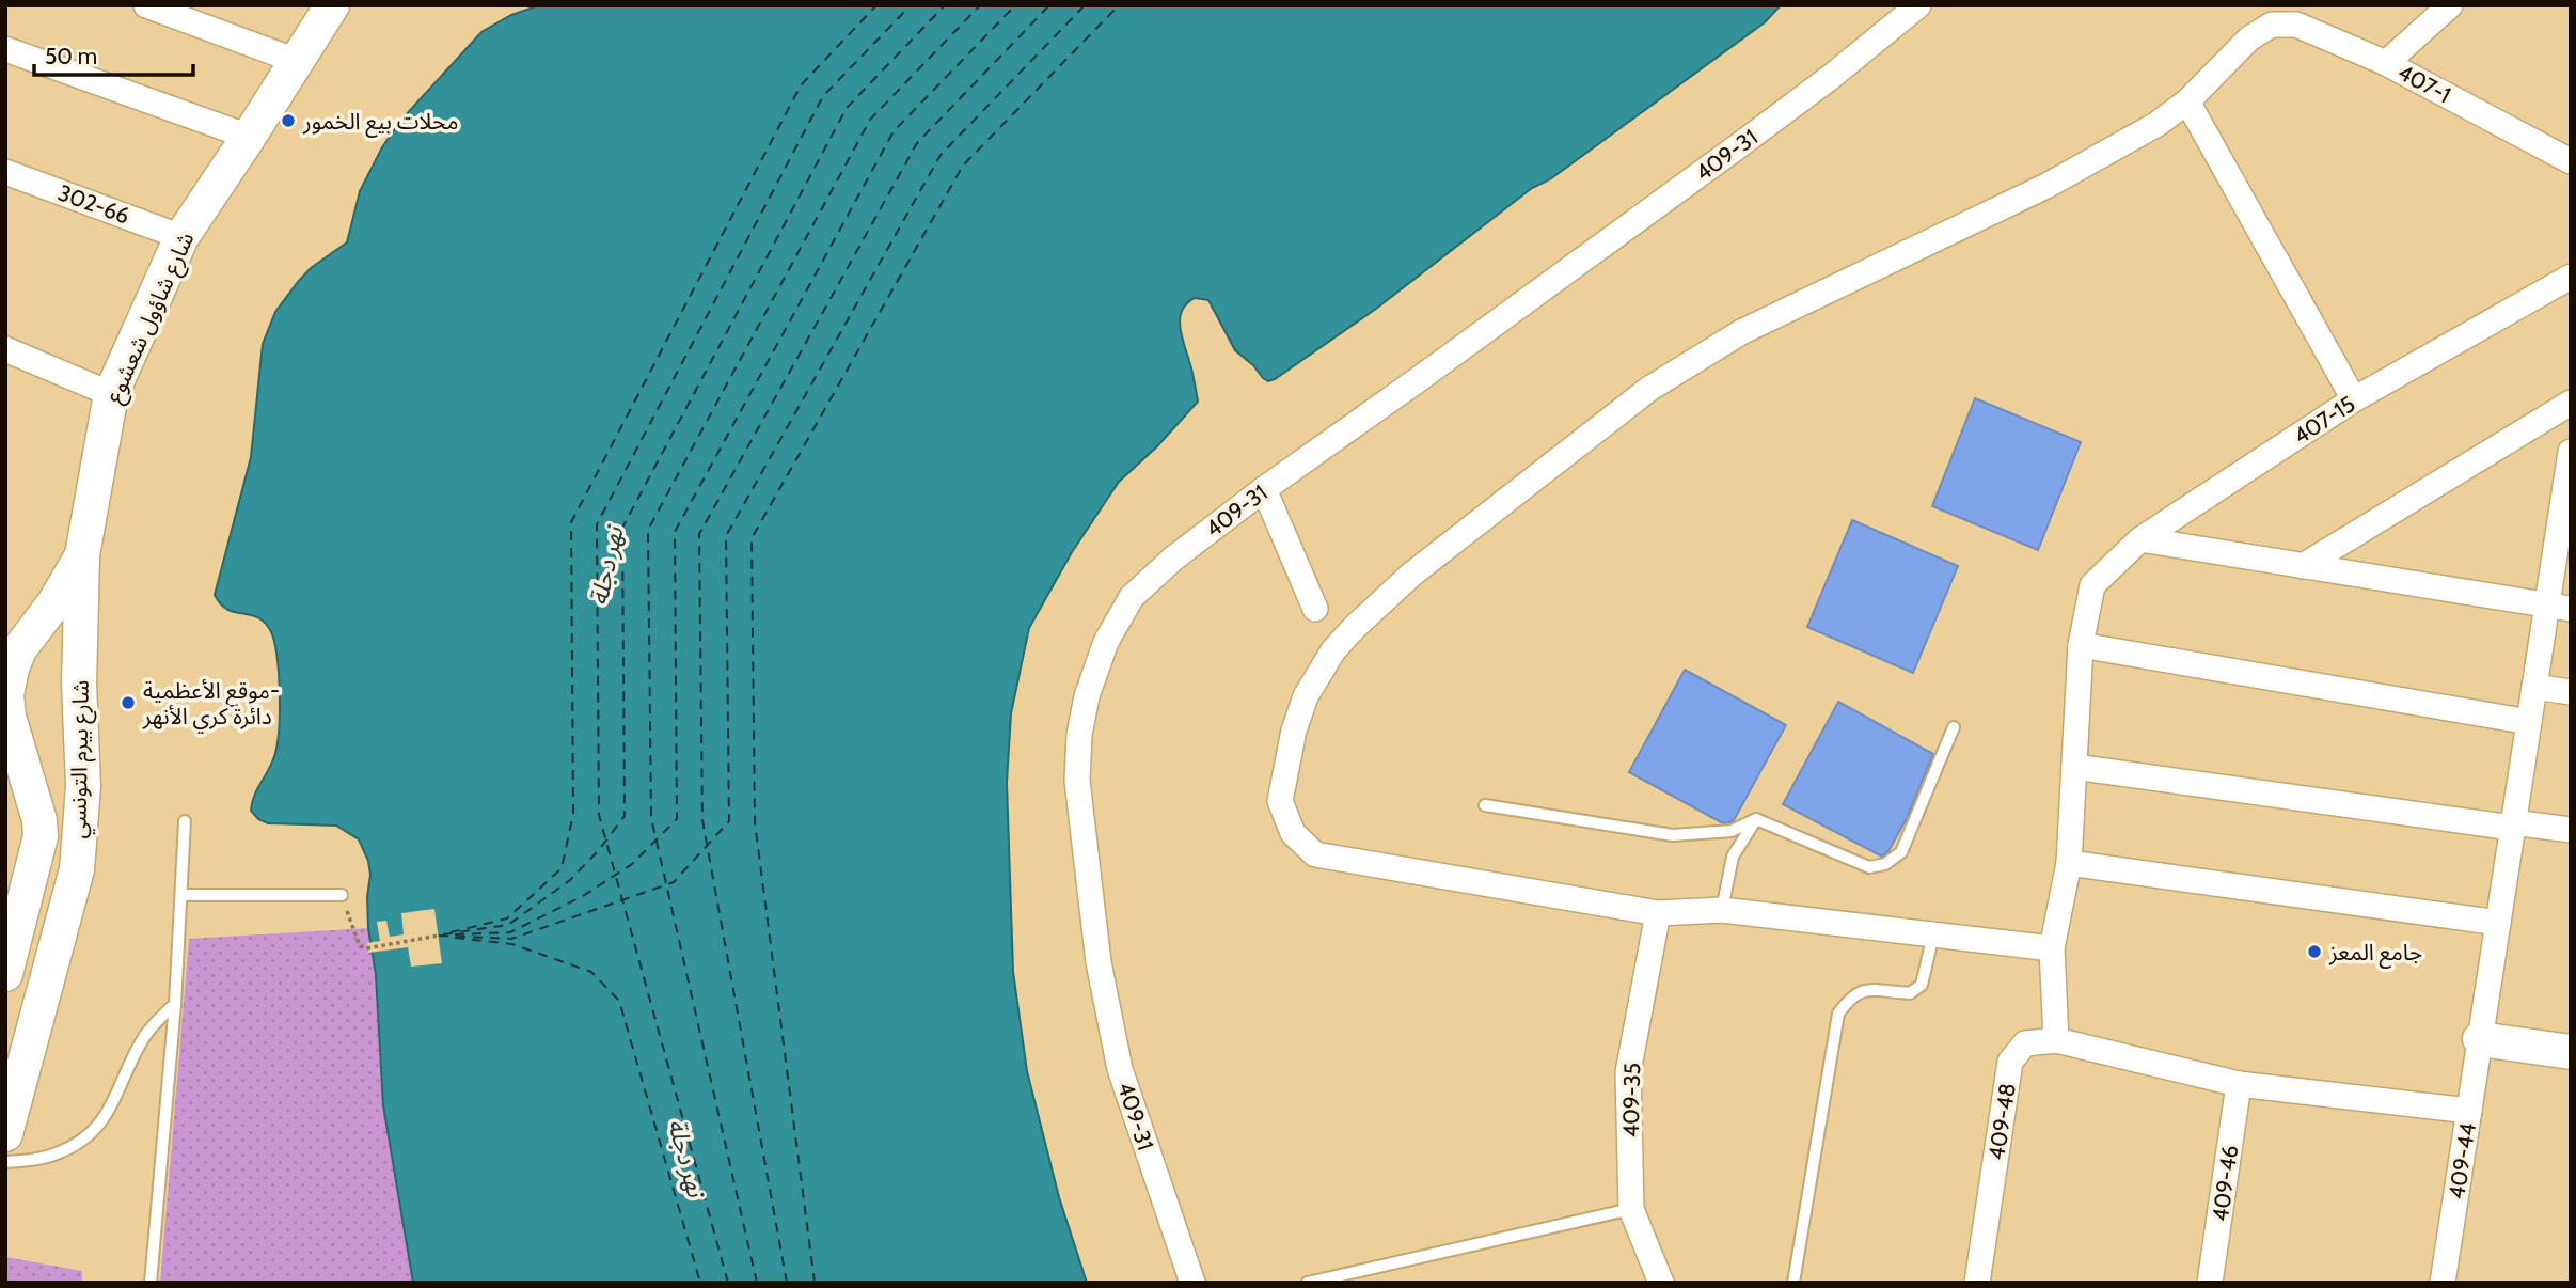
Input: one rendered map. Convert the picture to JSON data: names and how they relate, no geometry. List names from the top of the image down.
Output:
{
  "streets": {
    "street": [
      "407-1",
      "409-31",
      "302-66",
      "شارع شاؤول شعشوع",
      "407-15",
      "شارع بيرم التونسي",
      "409-35",
      "409-48",
      "409-44",
      "409-46"
    ]
  },
  "crossings": [
    ["302-66", "شارع شاؤول شعشوع"],
    ["شارع شاؤول شعشوع", "شارع بيرم التونسي"]
  ],
  "water": ["نهر دجلة"],
  "places": ["محلات بيع الخمور", "موقع الأعظمية- دائرة كري الأنهر", "جامع المعز"],
  "scale_bar": "50 m"
}
